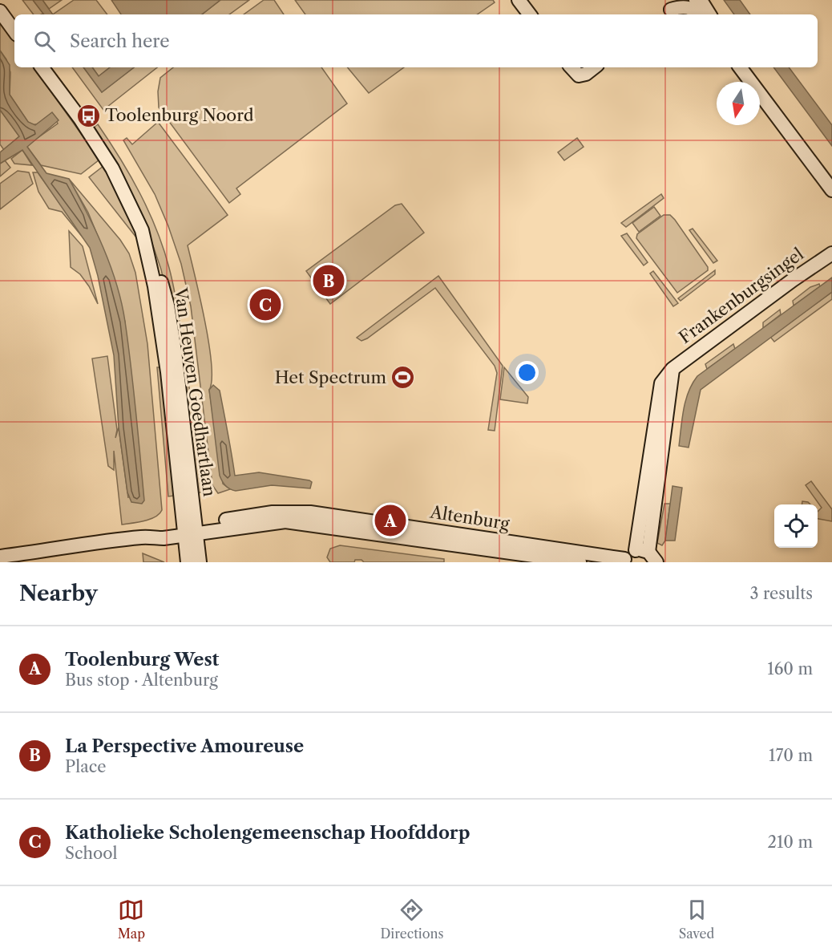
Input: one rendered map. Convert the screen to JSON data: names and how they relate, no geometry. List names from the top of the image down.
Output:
{
  "streets": {
    "main road": ["Frankenburgsingel", "Van Heuven Goedhartlaan", "Altenburg"]
  },
  "crossings": [
    ["Van Heuven Goedhartlaan", "Altenburg"]
  ],
  "places": {
    "bus stop": ["Toolenburg Noord"],
    "sports": ["Het Spectrum"]
  },
  "north": "bottom",
  "page": {
    "search": "Search here",
    "pins": ["B", "C", "A"],
    "heading": ["Nearby", "3 results"],
    "list": [
      {
        "mark": "A",
        "name": "Toolenburg West",
        "note": "Bus stop · Altenburg",
        "value": "160 m"
      },
      {
        "mark": "B",
        "name": "La Perspective Amoureuse",
        "note": "Place",
        "value": "170 m"
      },
      {
        "mark": "C",
        "name": "Katholieke Scholengemeenschap Hoofddorp",
        "note": "School",
        "value": "210 m"
      }
    ],
    "nav": ["Map", "Directions", "Saved"]
  }
}
